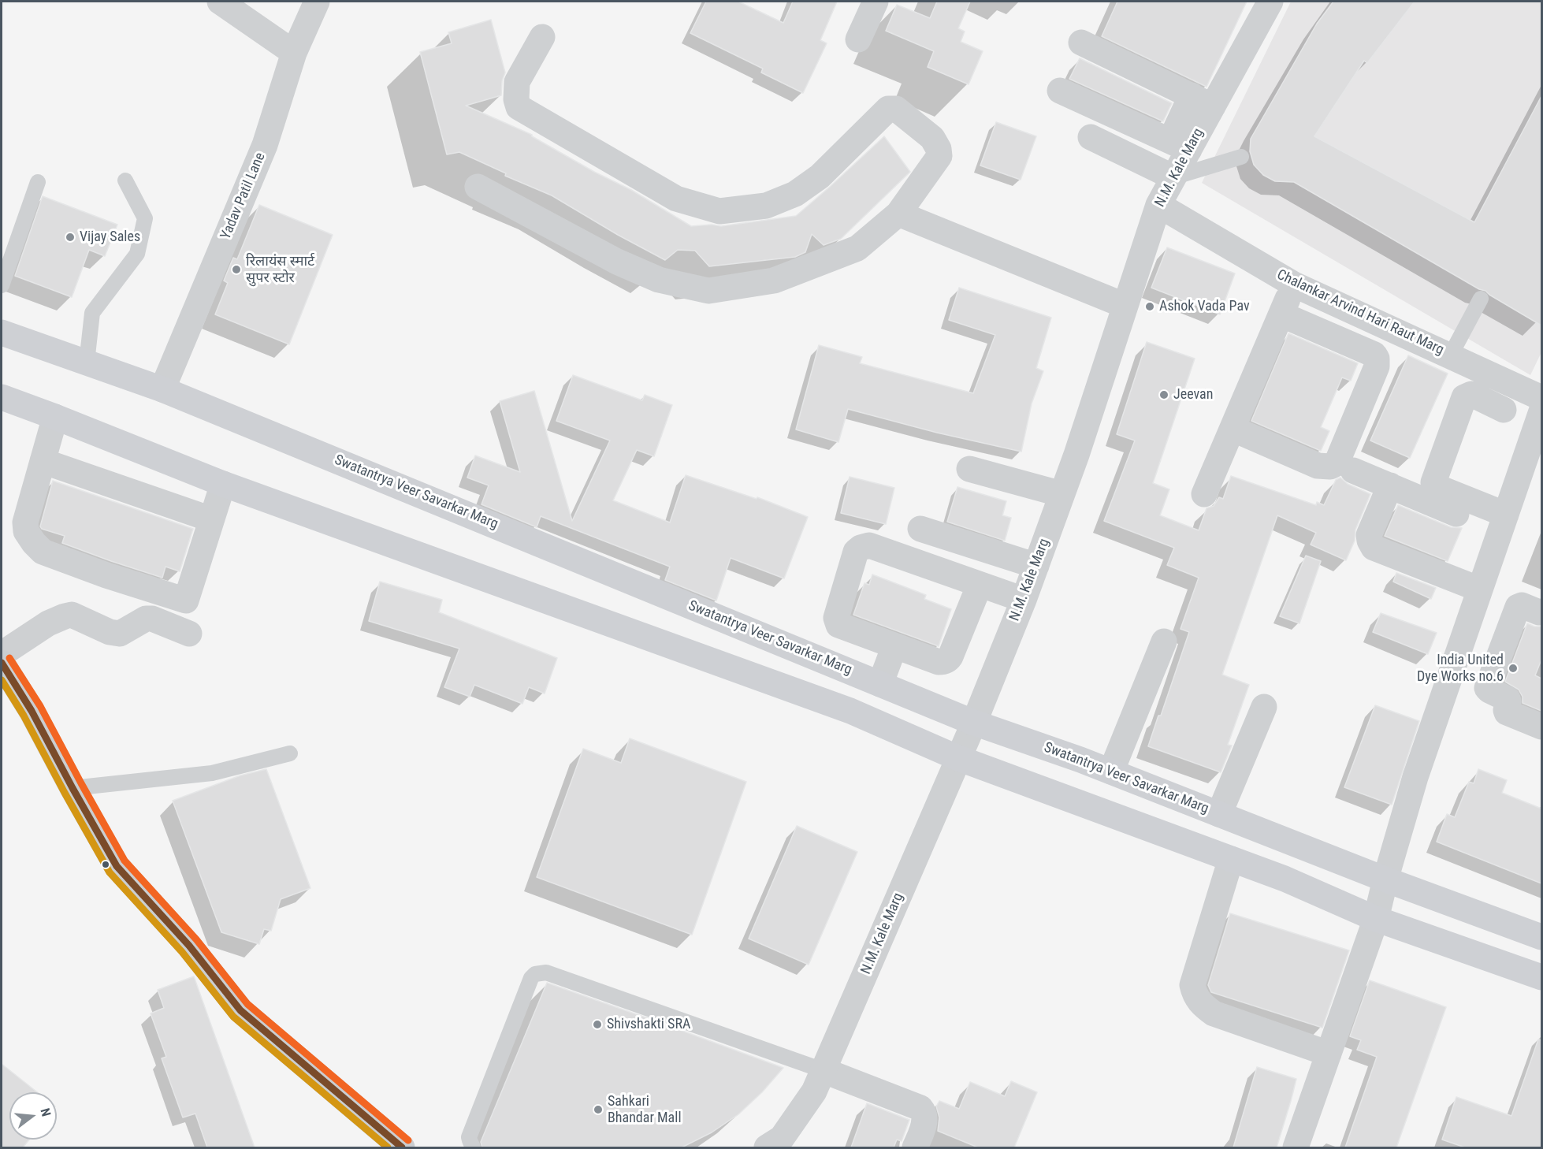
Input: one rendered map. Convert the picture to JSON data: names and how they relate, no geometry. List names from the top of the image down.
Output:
{
  "streets": {
    "main road": ["Swatantrya Veer Savarkar Marg"],
    "street": ["N.M. Kale Marg", "Yadav Patil Lane", "Chalankar Arvind Hari Raut Marg"]
  },
  "crossings": [
    ["N.M. Kale Marg", "Chalankar Arvind Hari Raut Marg"],
    ["N.M. Kale Marg", "Swatantrya Veer Savarkar Marg"],
    ["Yadav Patil Lane", "Swatantrya Veer Savarkar Marg"]
  ],
  "places": [
    "Vijay Sales",
    "रिलायंस स्मार्ट सुपर स्टोर",
    "Ashok Vada Pav",
    "Jeevan",
    "India United Dye Works no.6",
    "Shivshakti SRA",
    "Sahkari Bhandar Mall"
  ],
  "north": "right"
}
